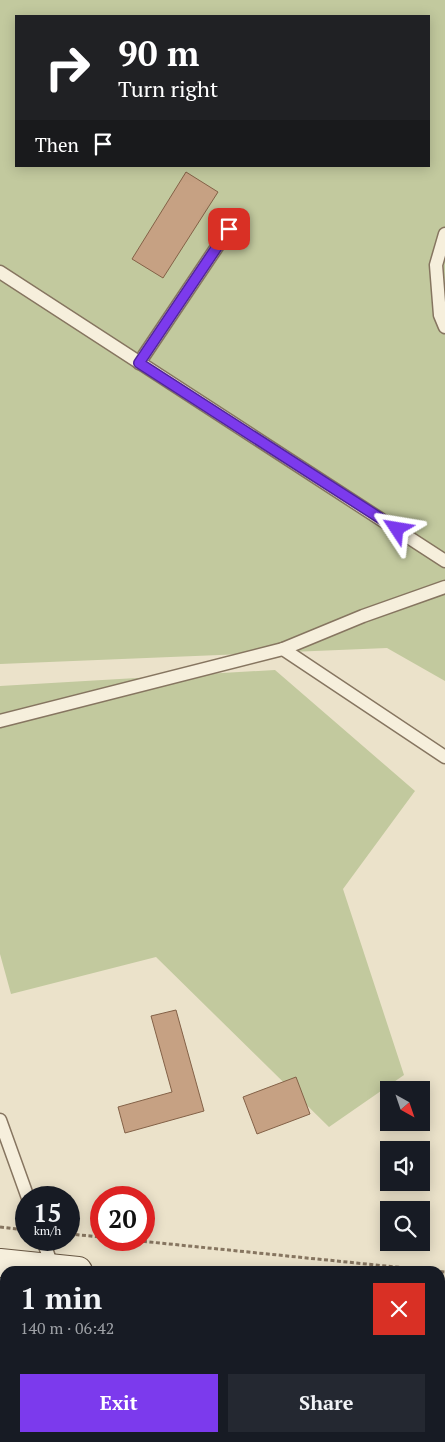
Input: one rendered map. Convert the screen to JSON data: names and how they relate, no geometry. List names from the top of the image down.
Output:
{
  "north": "bottom right",
  "page": {
    "turn": ["90 m", "Turn right"],
    "then": "Then",
    "speed": "15 km/h",
    "limit": "20",
    "heading": ["1 min", "140 m · 06:42"],
    "buttons": ["Exit", "Share"]
  }
}
